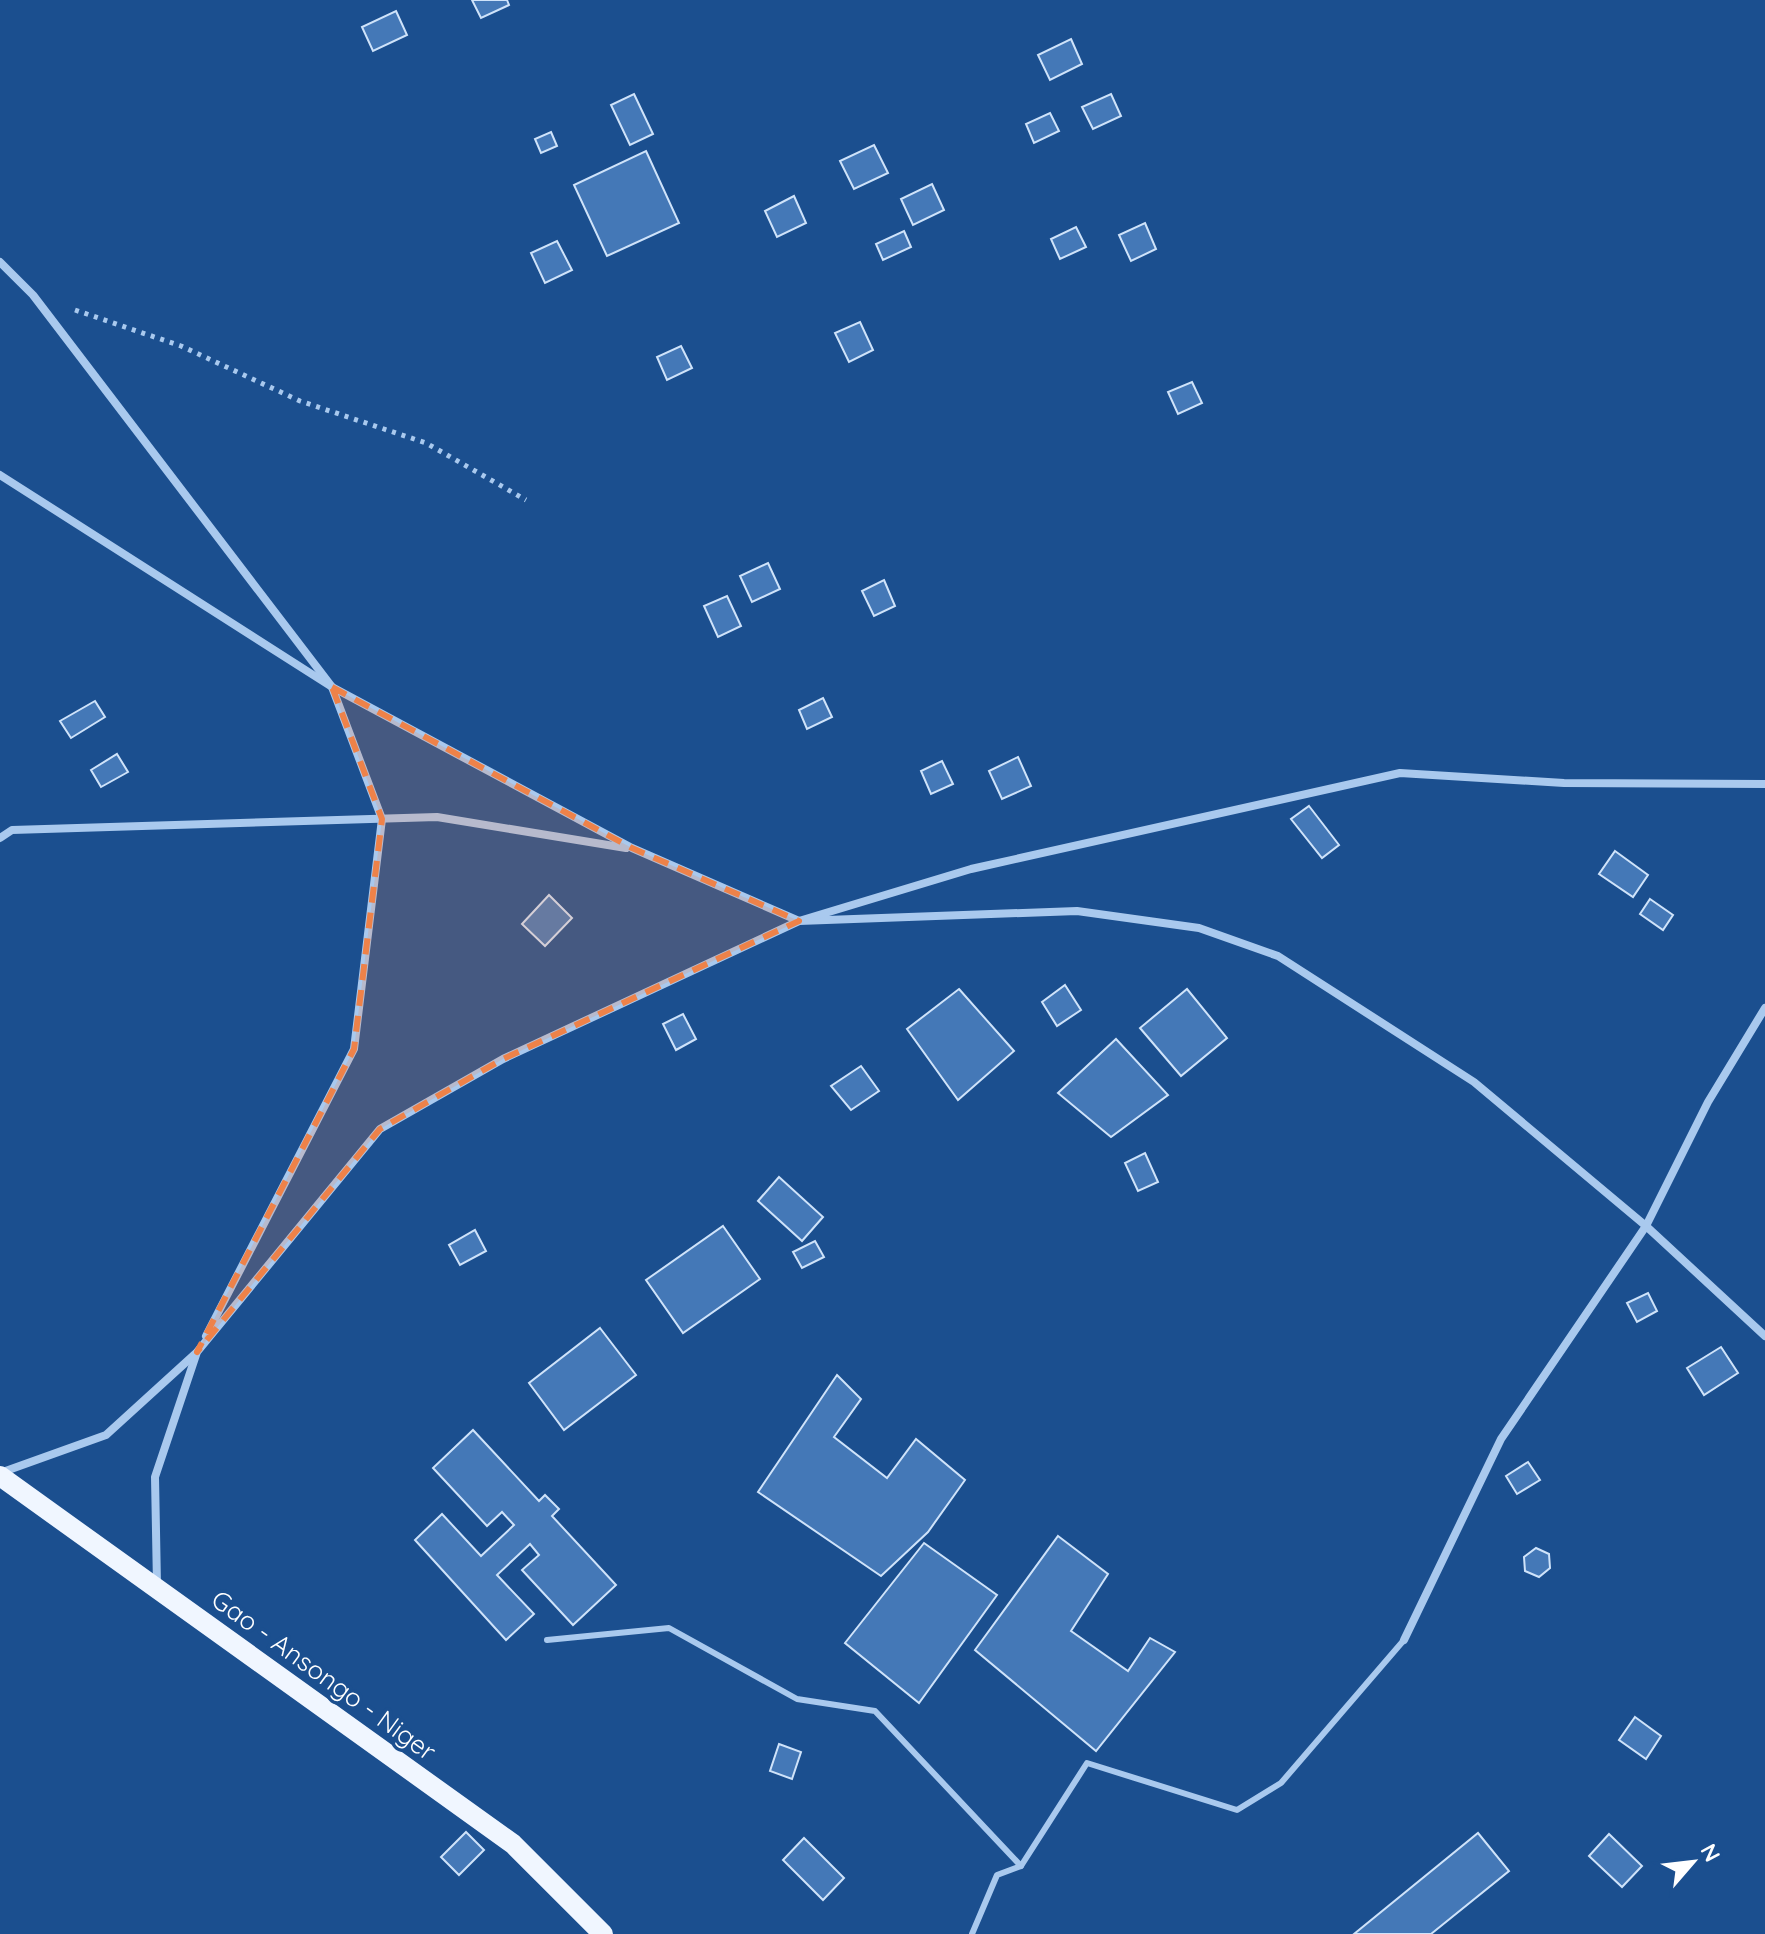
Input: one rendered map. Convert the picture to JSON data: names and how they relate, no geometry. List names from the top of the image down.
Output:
{
  "streets": {
    "main road": ["Gao - Ansongo - Niger"]
  },
  "north": "top right"
}
